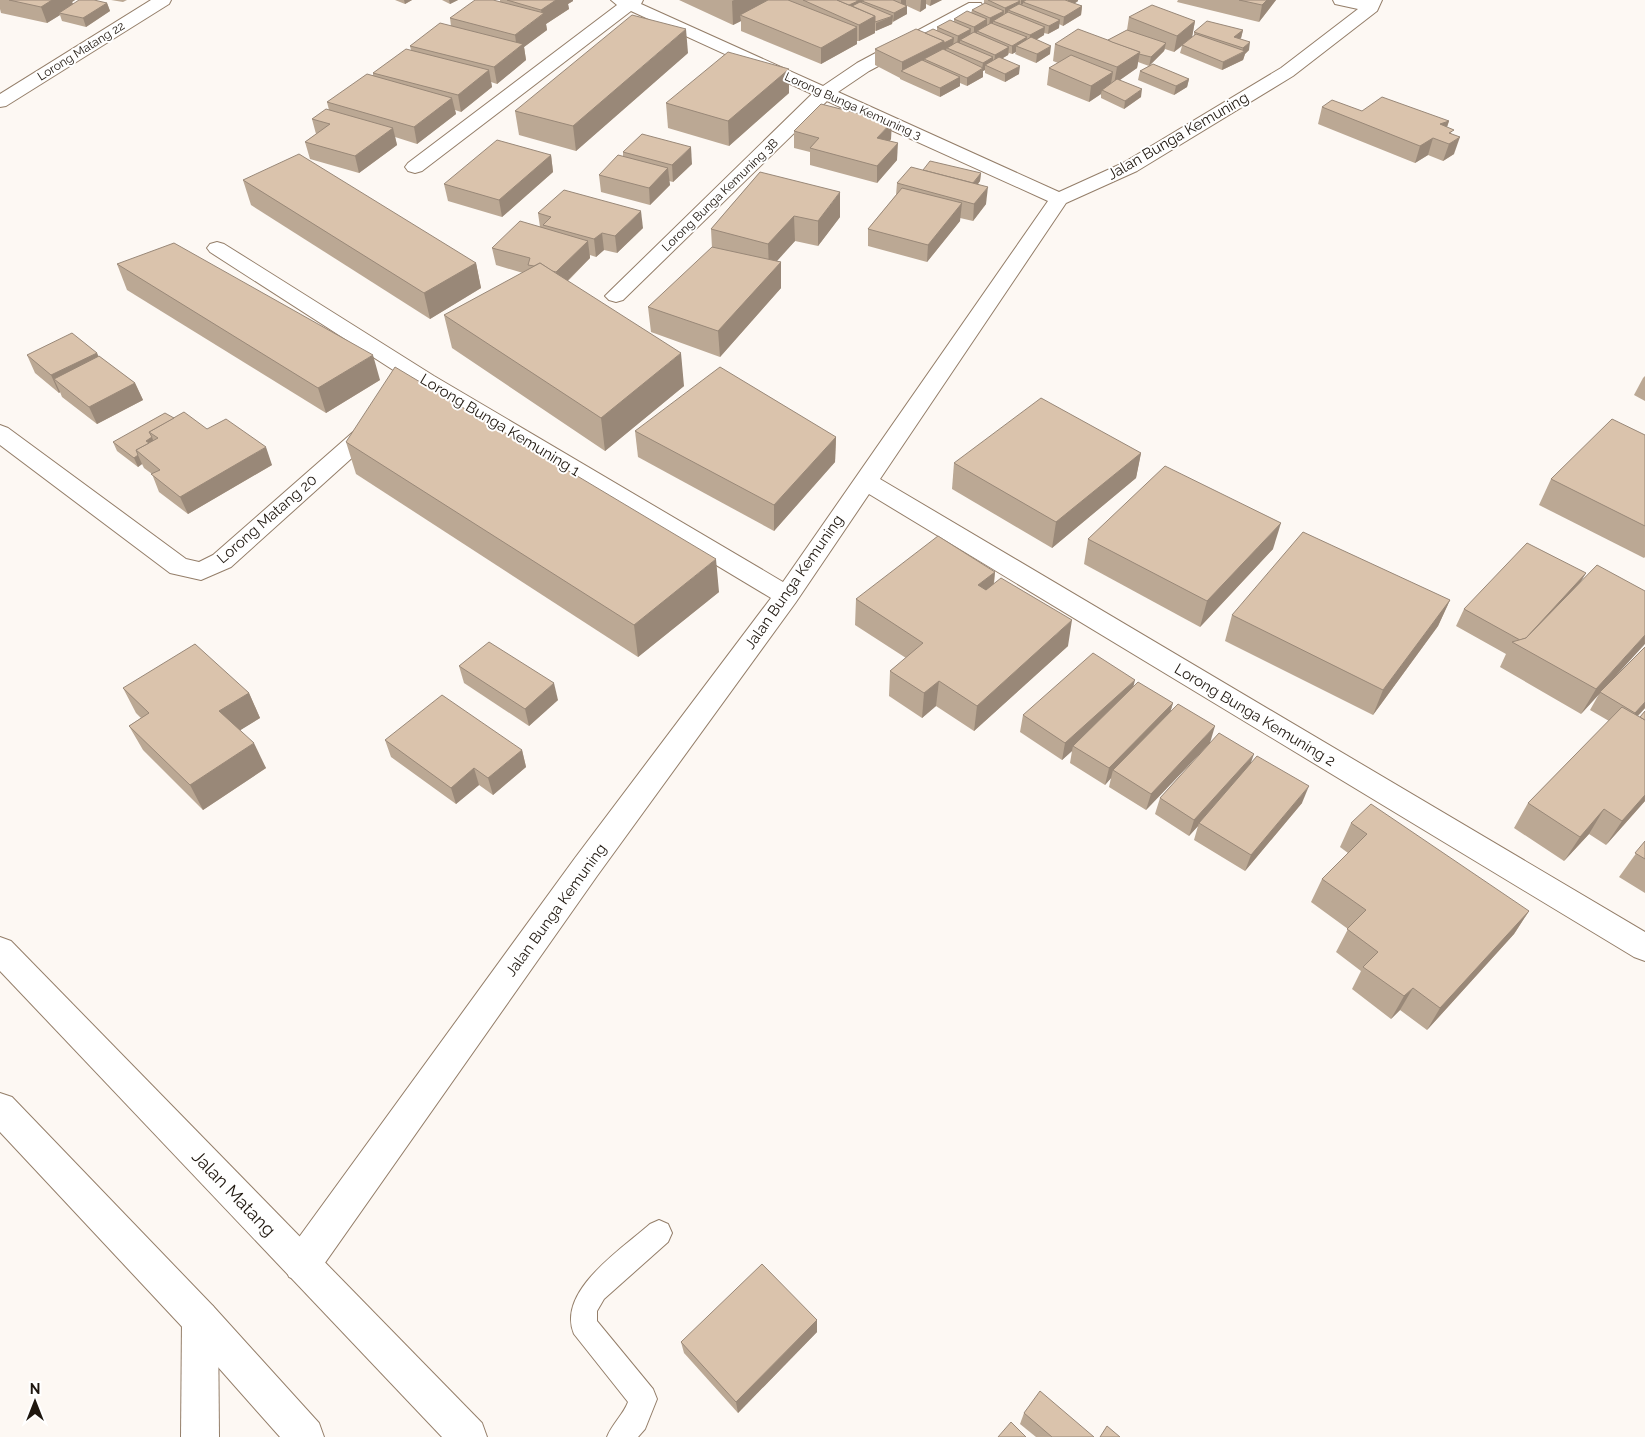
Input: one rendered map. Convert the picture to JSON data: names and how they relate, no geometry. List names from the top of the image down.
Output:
{
  "streets": {
    "street": [
      "Lorong Matang 22",
      "Lorong Bunga Kemuning 3",
      "Jalan Bunga Kemuning",
      "Lorong Bunga Kemuning 3B",
      "Lorong Bunga Kemuning 1",
      "Lorong Matang 20",
      "Lorong Bunga Kemuning 2",
      "Jalan Matang"
    ]
  },
  "crossings": [
    ["Lorong Bunga Kemuning 3", "Jalan Bunga Kemuning"],
    ["Lorong Bunga Kemuning 3", "Lorong Bunga Kemuning 3B"],
    ["Jalan Bunga Kemuning", "Lorong Bunga Kemuning 1"],
    ["Jalan Bunga Kemuning", "Lorong Bunga Kemuning 2"],
    ["Jalan Bunga Kemuning", "Jalan Matang"]
  ],
  "north": "top"
}
